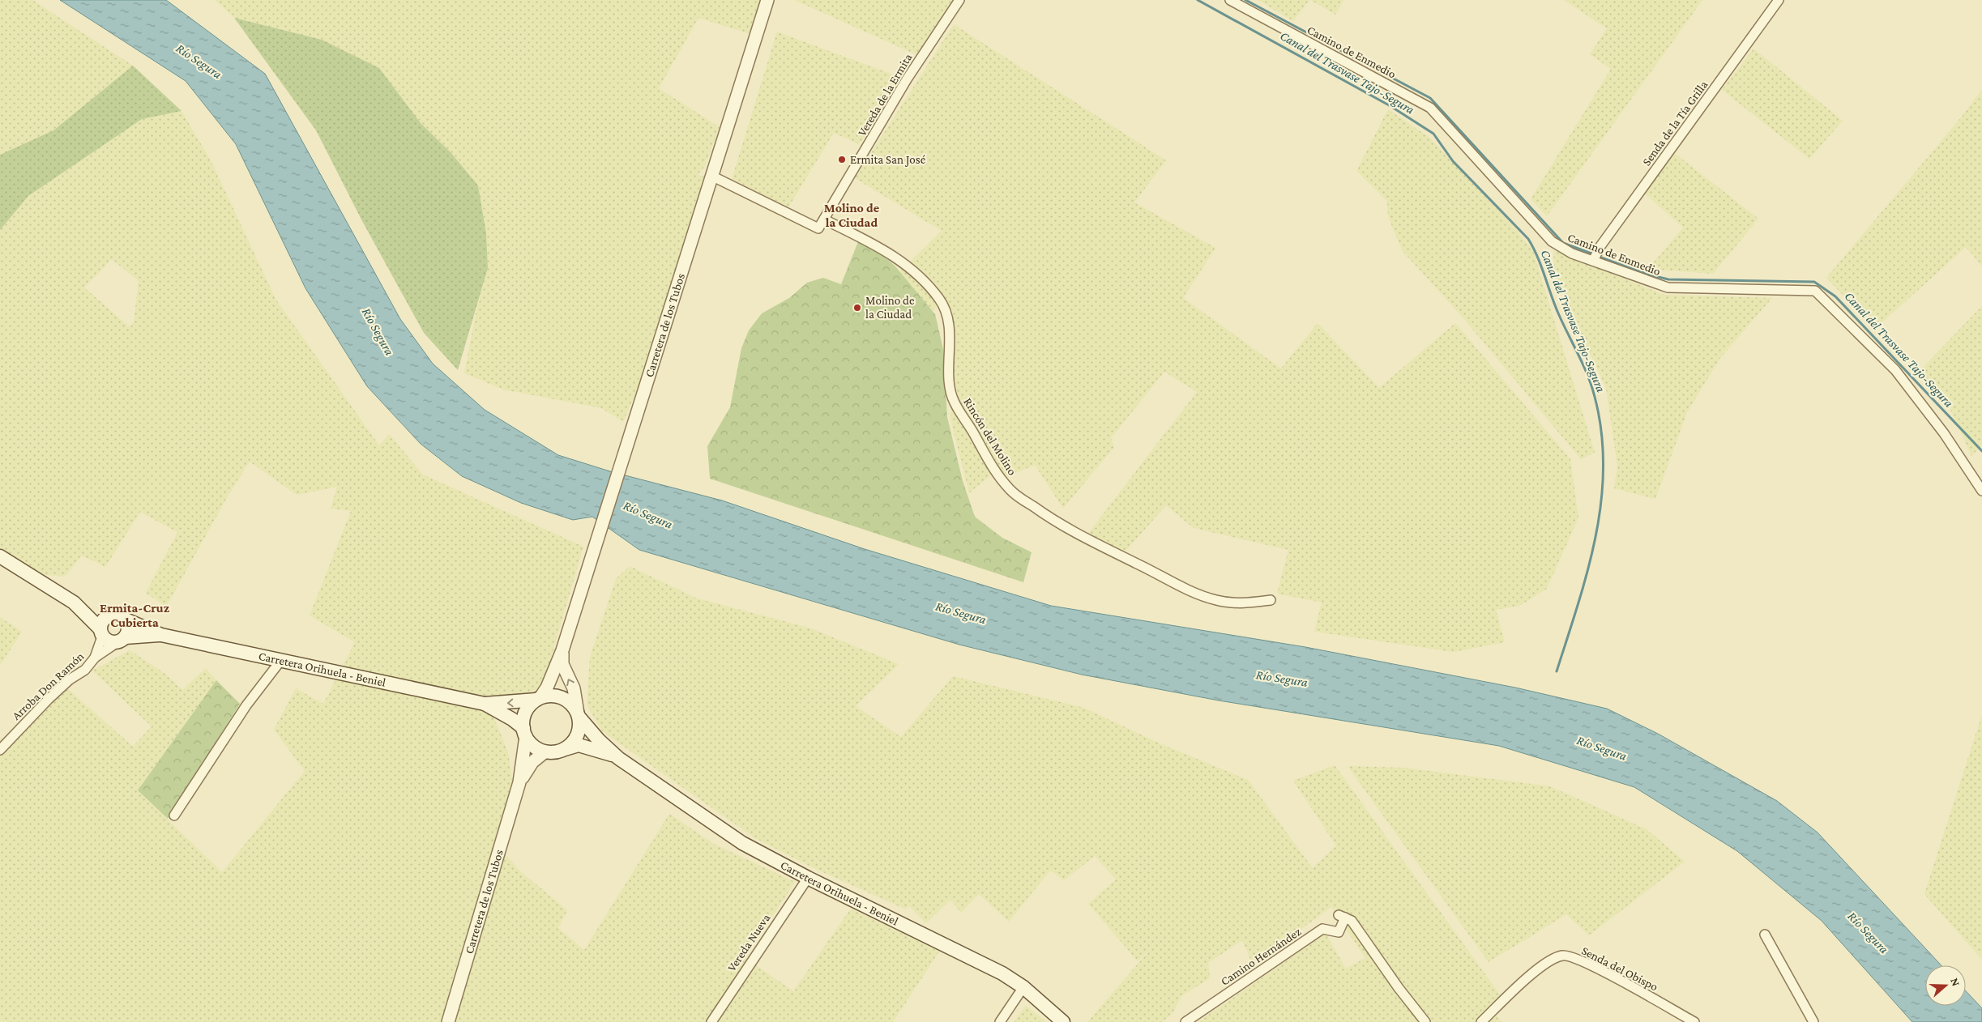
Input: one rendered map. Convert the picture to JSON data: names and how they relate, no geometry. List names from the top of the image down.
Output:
{
  "streets": {
    "main road": ["Carretera Orihuela - Beniel"],
    "street": [
      "Camino de Enmedio",
      "Vereda de la Ermita",
      "Senda de la Tía Grilla",
      "Carretera de los Tubos",
      "Rincón del Molino",
      "Arroba Don Ramón",
      "Vereda Nueva",
      "Camino Hernández",
      "Senda del Obispo"
    ]
  },
  "crossings": [
    ["Camino de Enmedio", "Senda de la Tía Grilla"],
    ["Vereda de la Ermita", "Rincón del Molino"],
    ["Carretera de los Tubos", "Carretera Orihuela - Beniel"],
    ["Carretera Orihuela - Beniel", "Arroba Don Ramón"],
    ["Carretera Orihuela - Beniel", "Vereda Nueva"]
  ],
  "districts": ["Molino de la Ciudad", "Ermita-Cruz Cubierta"],
  "water": ["Río Segura", "Canal del Trasvase Tajo-Segura"],
  "places": ["Ermita San José", "Molino de la Ciudad"],
  "north": "right"
}
